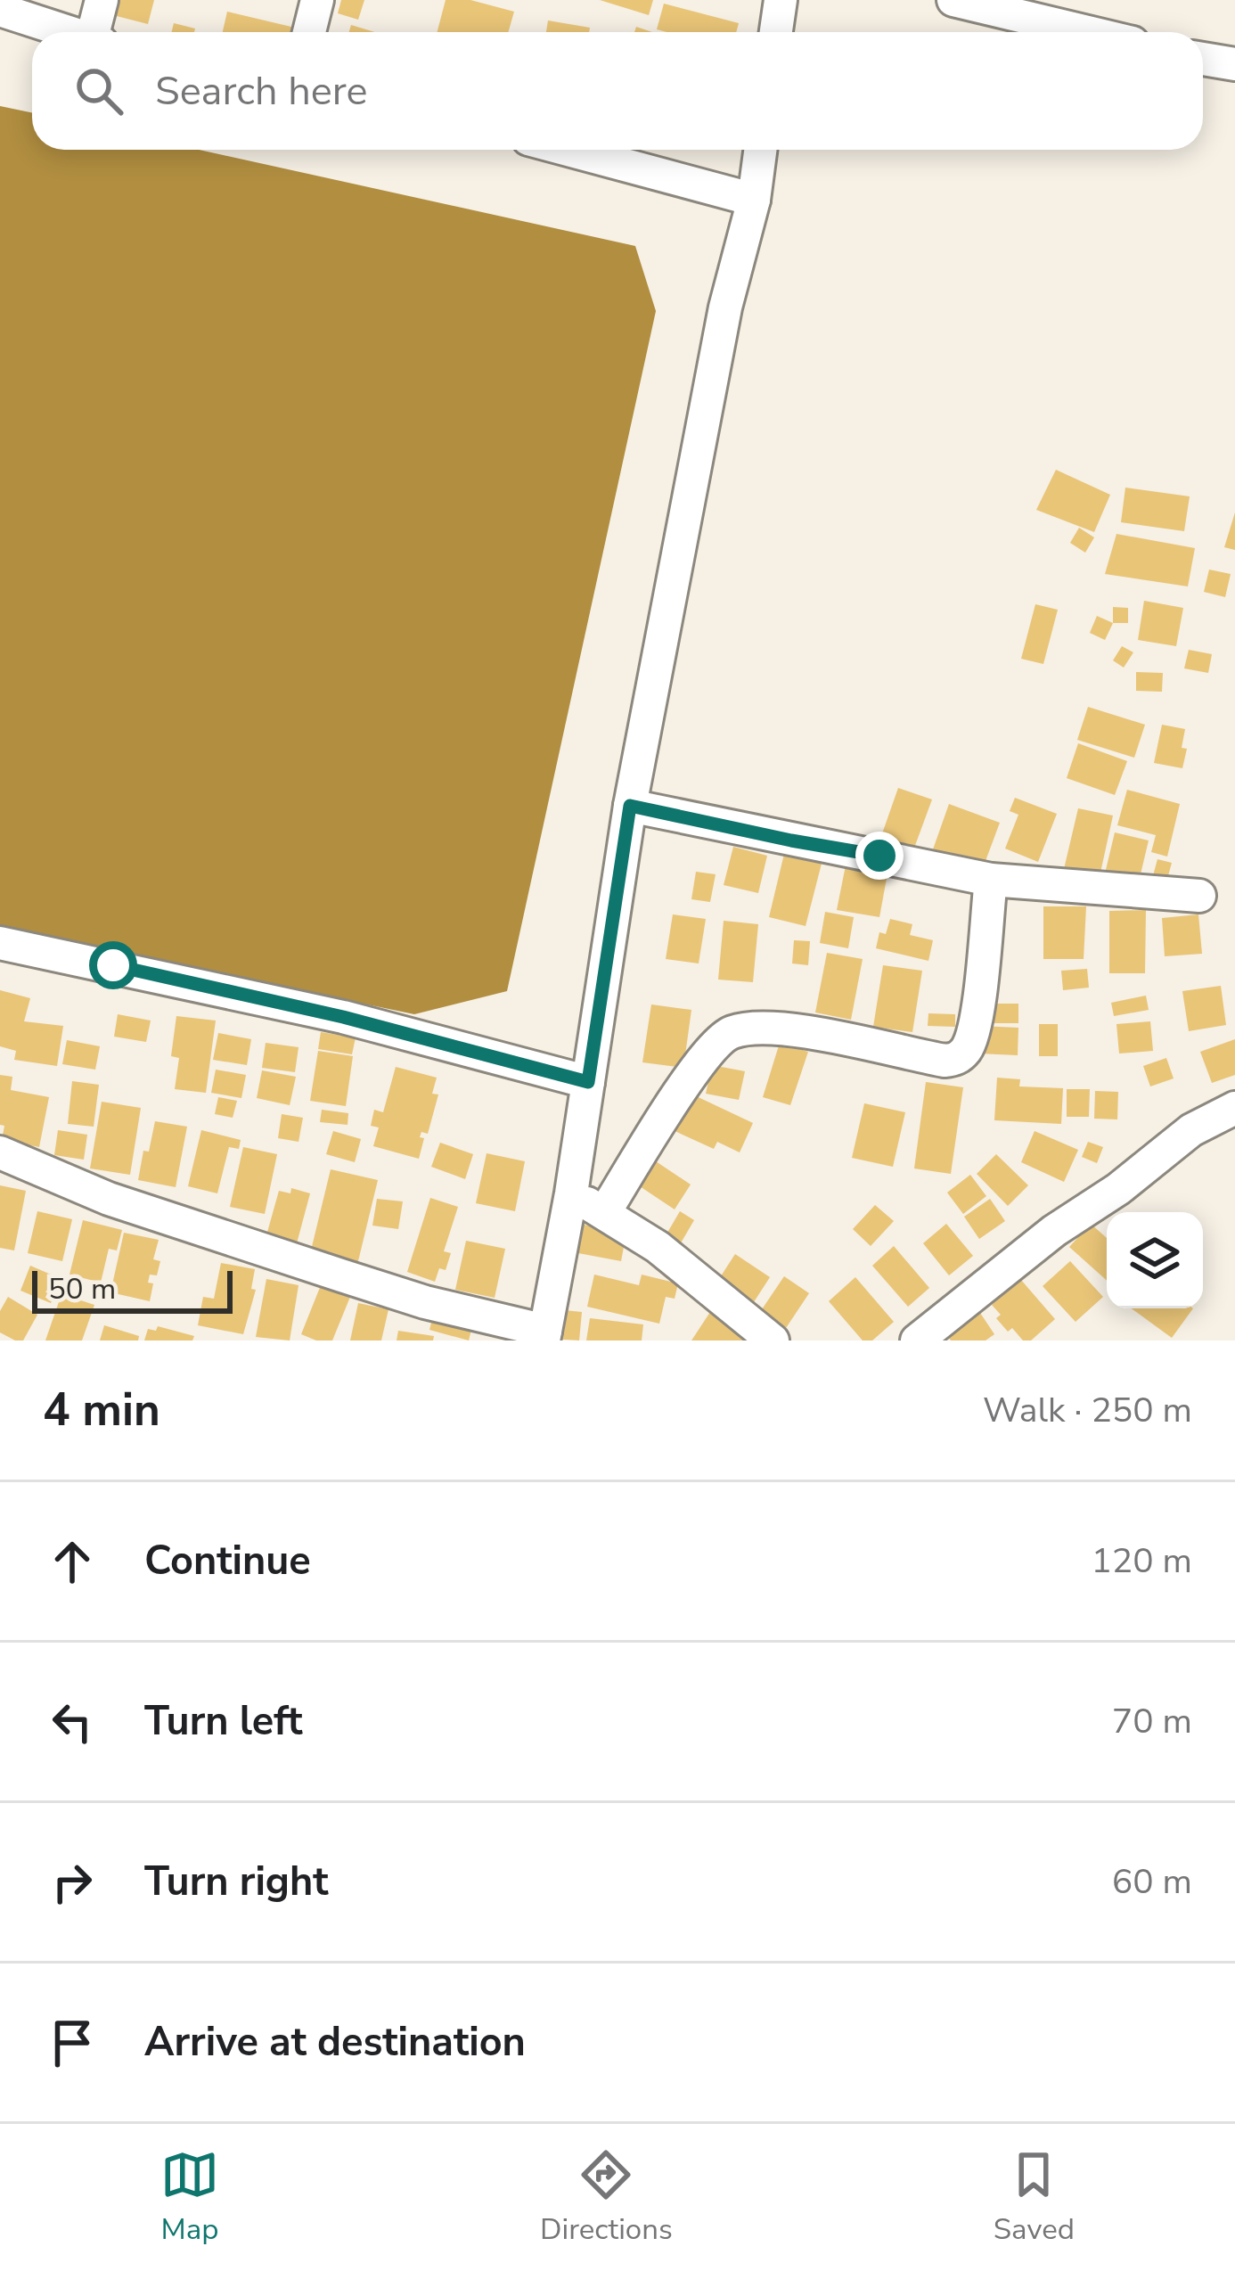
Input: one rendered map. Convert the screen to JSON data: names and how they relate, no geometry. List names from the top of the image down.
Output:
{
  "scale_bar": "50 m",
  "page": {
    "search": "Search here",
    "scale": "50 m",
    "heading": ["4 min", "Walk · 250 m"],
    "list": [
      ["Continue", "120 m"],
      ["Turn left", "70 m"],
      ["Turn right", "60 m"],
      "Arrive at destination"
    ],
    "nav": ["Map", "Directions", "Saved"]
  }
}
